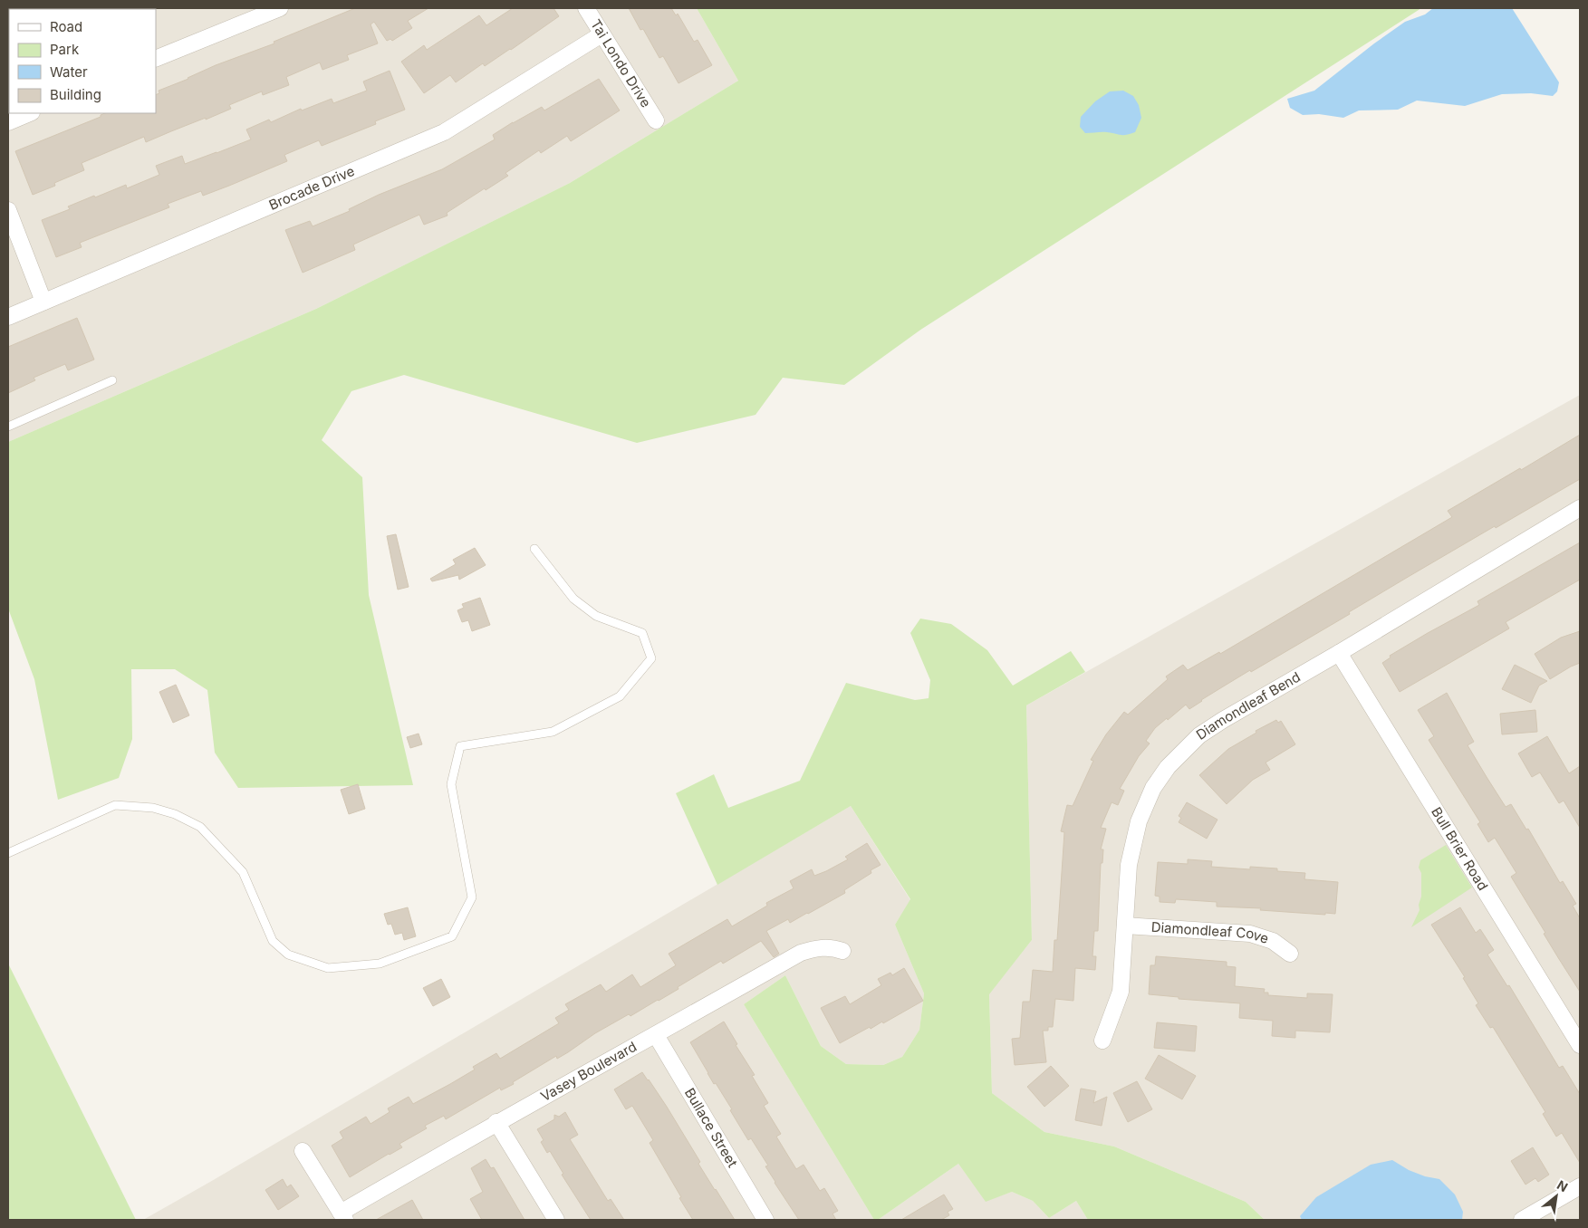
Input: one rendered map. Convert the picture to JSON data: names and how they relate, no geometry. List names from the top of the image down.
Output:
{
  "streets": {
    "street": [
      "Tai Londo Drive",
      "Brocade Drive",
      "Diamondleaf Bend",
      "Bull Brier Road",
      "Diamondleaf Cove",
      "Vasey Boulevard",
      "Bullace Street"
    ]
  },
  "crossings": [
    ["Tai Londo Drive", "Brocade Drive"],
    ["Diamondleaf Bend", "Bull Brier Road"],
    ["Diamondleaf Bend", "Diamondleaf Cove"],
    ["Vasey Boulevard", "Bullace Street"]
  ],
  "legend": [
    "Road",
    "Park",
    "Water",
    "Building"
  ],
  "north": "top right"
}
